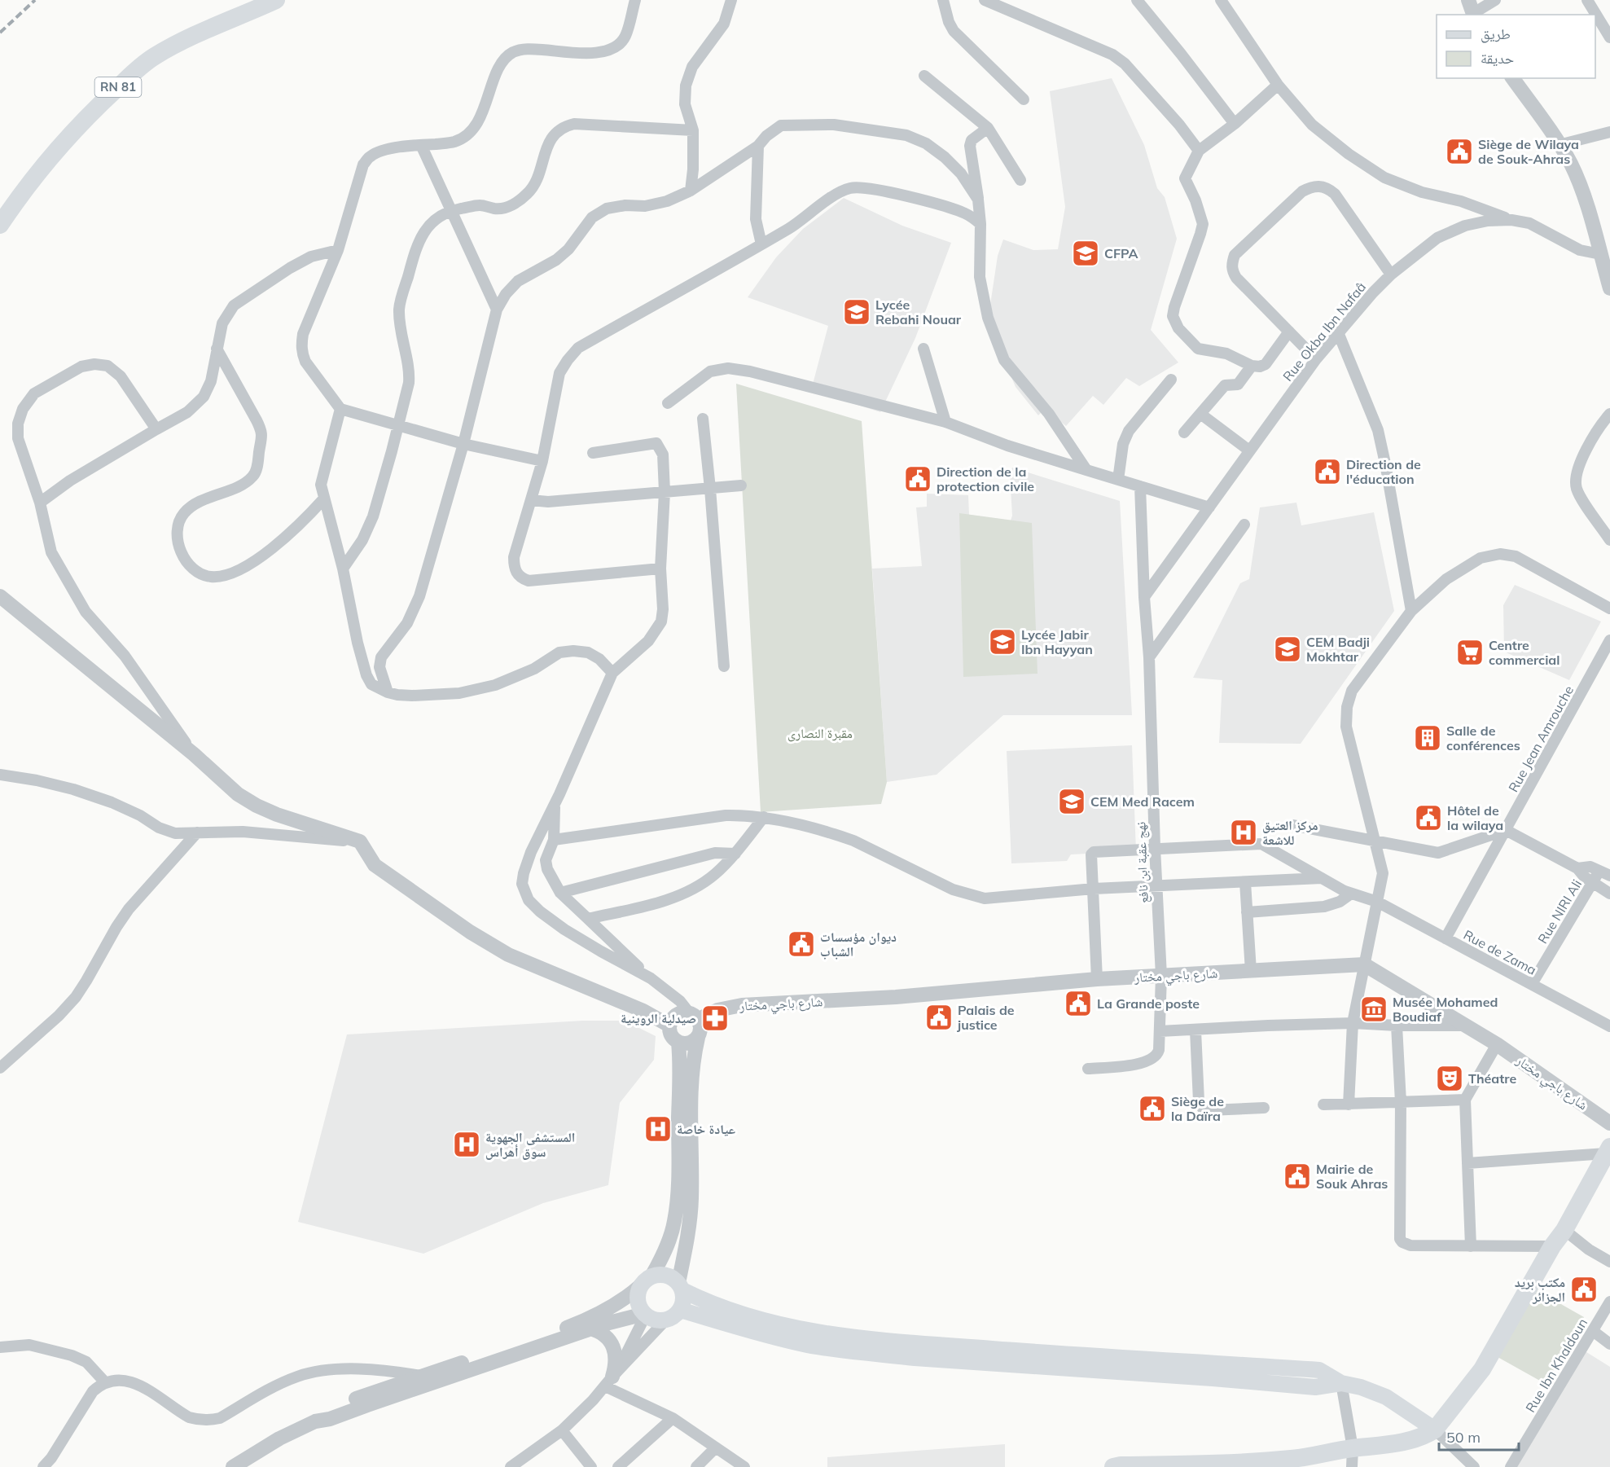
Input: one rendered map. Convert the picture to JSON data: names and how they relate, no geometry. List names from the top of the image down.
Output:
{
  "streets": {
    "main road": ["RN 81"],
    "street": [
      "Rue Okba Ibn Nafaâ",
      "Rue Jean Amrouche",
      "نهج عقبة ابن نافع",
      "Rue NIRI Ali",
      "Rue de Zama",
      "شارع باجي مختار",
      "Rue Ibn Khaldoun"
    ]
  },
  "crossings": [
    ["Rue Okba Ibn Nafaâ", "نهج عقبة ابن نافع"],
    ["Rue Jean Amrouche", "Rue de Zama"],
    ["نهج عقبة ابن نافع", "Rue de Zama"],
    ["نهج عقبة ابن نافع", "شارع باجي مختار"],
    ["Rue NIRI Ali", "Rue de Zama"]
  ],
  "parks": ["مقبرة النصارى"],
  "places": {
    "public building": [
      "Siège de Wilaya de Souk-Ahras",
      "Direction de l'éducation",
      "Direction de la protection civile",
      "Hôtel de la wilaya",
      "ديوان مؤسسات الشباب",
      "La Grande poste",
      "Palais de justice",
      "Siège de la Daïra",
      "Mairie de Souk Ahras",
      "مكتب بريد الجزائر"
    ],
    "school or university": [
      "CFPA",
      "Lycée Rebahi Nouar",
      "Lycée Jabir Ibn Hayyan",
      "CEM Badji Mokhtar",
      "CEM Med Racem"
    ],
    "supermarket": ["Centre commercial"],
    "building": ["Salle de conférences"],
    "hospital": ["مركز العتيق للاشعة", "عيادة خاصة", "المستشفى الجهوية سوق أهراس"],
    "museum": ["Musée Mohamed Boudiaf"],
    "pharmacy": ["صيدلية الروينية"],
    "theatre": ["Théatre"]
  },
  "legend": ["طريق", "حديقة"],
  "scale_bar": "50 m"
}
